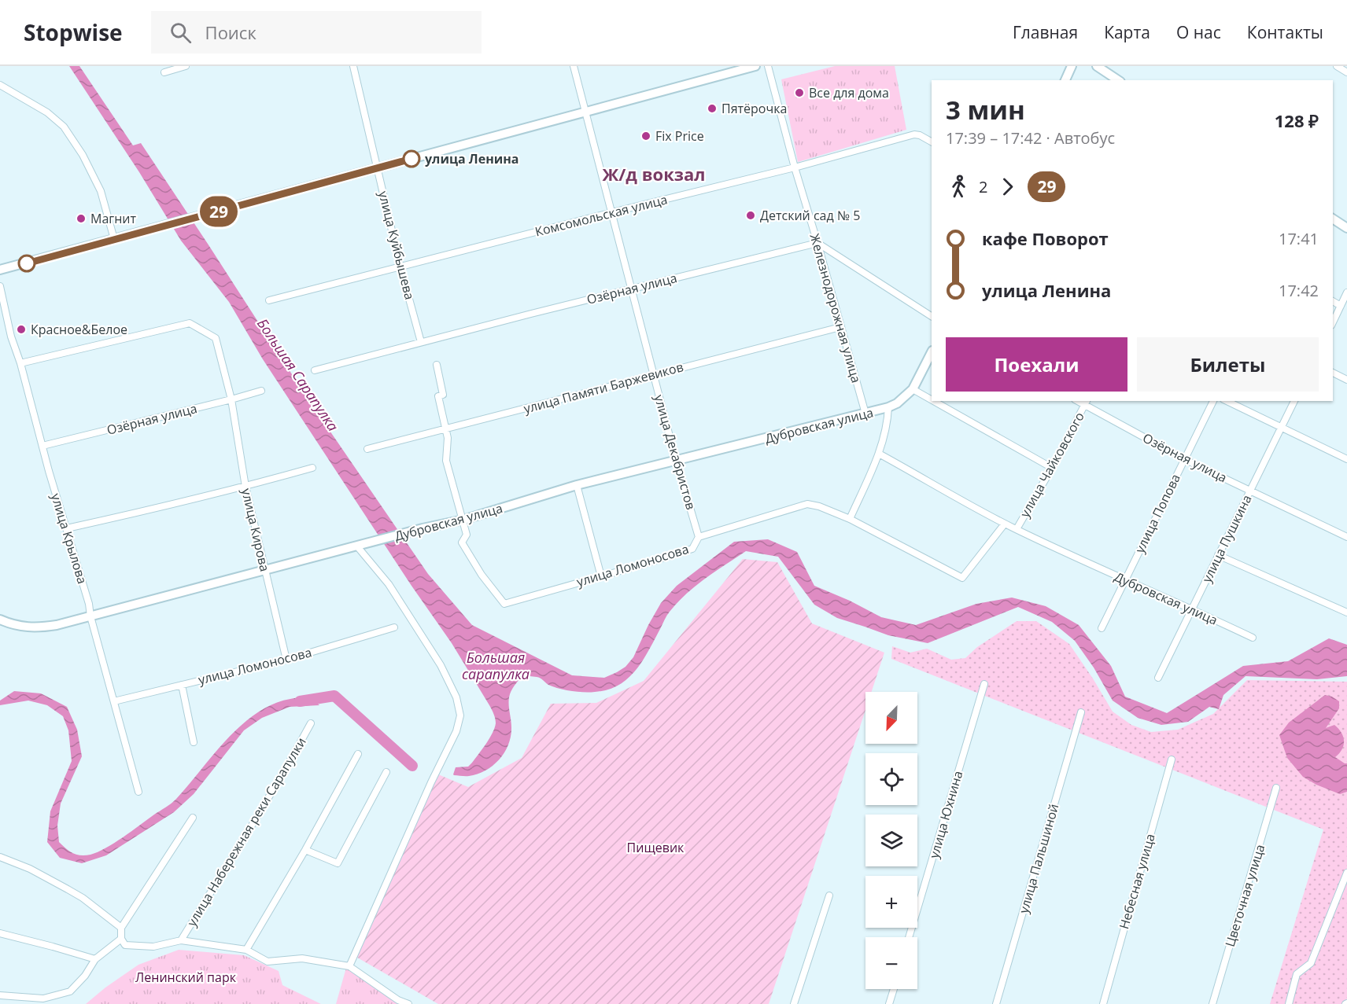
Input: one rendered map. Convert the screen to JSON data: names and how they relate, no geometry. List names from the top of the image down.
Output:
{
  "streets": {
    "street": [
      "Комсомольская улица",
      "улица Куйбышева",
      "Озёрная улица",
      "Железнодорожная улица",
      "улица Памяти Баржевиков",
      "Дубровская улица",
      "улица Декабристов",
      "улица Чайковского",
      "улица Попова",
      "улица Кирова",
      "улица Крылова",
      "улица Пушкина",
      "улица Ломоносова",
      "улица Юхнина",
      "улица Набережная реки Сарапулки",
      "улица Пальшиной",
      "Небесная улица",
      "Цветочная улица"
    ]
  },
  "crossings": [
    ["Комсомольская улица", "улица Куйбышева"],
    ["Комсомольская улица", "Железнодорожная улица"],
    ["Комсомольская улица", "улица Декабристов"],
    ["улица Куйбышева", "Озёрная улица"],
    ["Озёрная улица", "Железнодорожная улица"],
    ["Озёрная улица", "улица Декабристов"],
    ["Озёрная улица", "улица Чайковского"],
    ["Озёрная улица", "улица Попова"],
    ["Озёрная улица", "улица Кирова"],
    ["Озёрная улица", "улица Крылова"],
    ["Озёрная улица", "улица Пушкина"],
    ["Железнодорожная улица", "улица Памяти Баржевиков"],
    ["Железнодорожная улица", "Дубровская улица"],
    ["улица Памяти Баржевиков", "улица Декабристов"],
    ["Дубровская улица", "улица Декабристов"],
    ["Дубровская улица", "улица Чайковского"],
    ["Дубровская улица", "улица Попова"],
    ["Дубровская улица", "улица Кирова"],
    ["Дубровская улица", "улица Крылова"],
    ["Дубровская улица", "улица Пушкина"],
    ["Дубровская улица", "улица Ломоносова"],
    ["улица Декабристов", "улица Ломоносова"],
    ["улица Кирова", "улица Ломоносова"],
    ["улица Крылова", "улица Ломоносова"]
  ],
  "districts": ["Ж/д вокзал"],
  "water": ["Большая Сарапулка", "Большая сарапулка"],
  "parks": ["Пищевик", "Ленинский парк"],
  "places": [
    "Все для дома",
    "Пятёрочка",
    "Fix Price",
    "улица Ленина",
    "Детский сад № 5",
    "Магнит",
    "Красное&Белое"
  ],
  "lines": ["bus line 29"],
  "north": "bottom left",
  "page": {
    "header": "Stopwise",
    "search": "Поиск",
    "nav": [
      "Главная",
      "Карта",
      "О нас",
      "Контакты"
    ],
    "on_map": "29",
    "heading": ["3 мин", "17:39 – 17:42 · Автобус", "128 ₽"],
    "legs": ["2", "29"],
    "list": [
      {
        "name": "кафе Поворот",
        "value": "17:41"
      },
      {
        "name": "улица Ленина",
        "value": "17:42"
      }
    ],
    "buttons": ["Поехали", "Билеты"],
    "map_buttons": ["+", "−"]
  }
}
